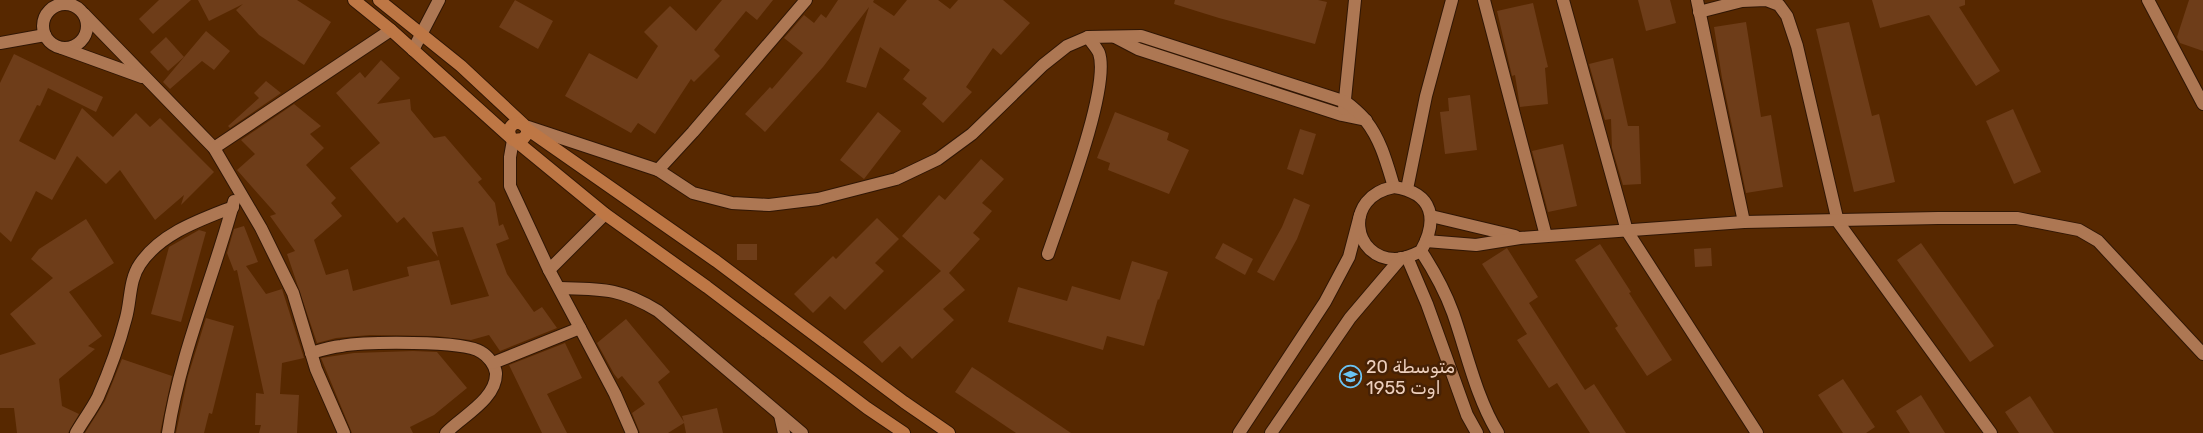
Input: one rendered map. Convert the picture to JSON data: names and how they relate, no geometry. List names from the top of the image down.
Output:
{
  "places": {
    "school or university": ["متوسطة 20 اوت 1955"]
  }
}
